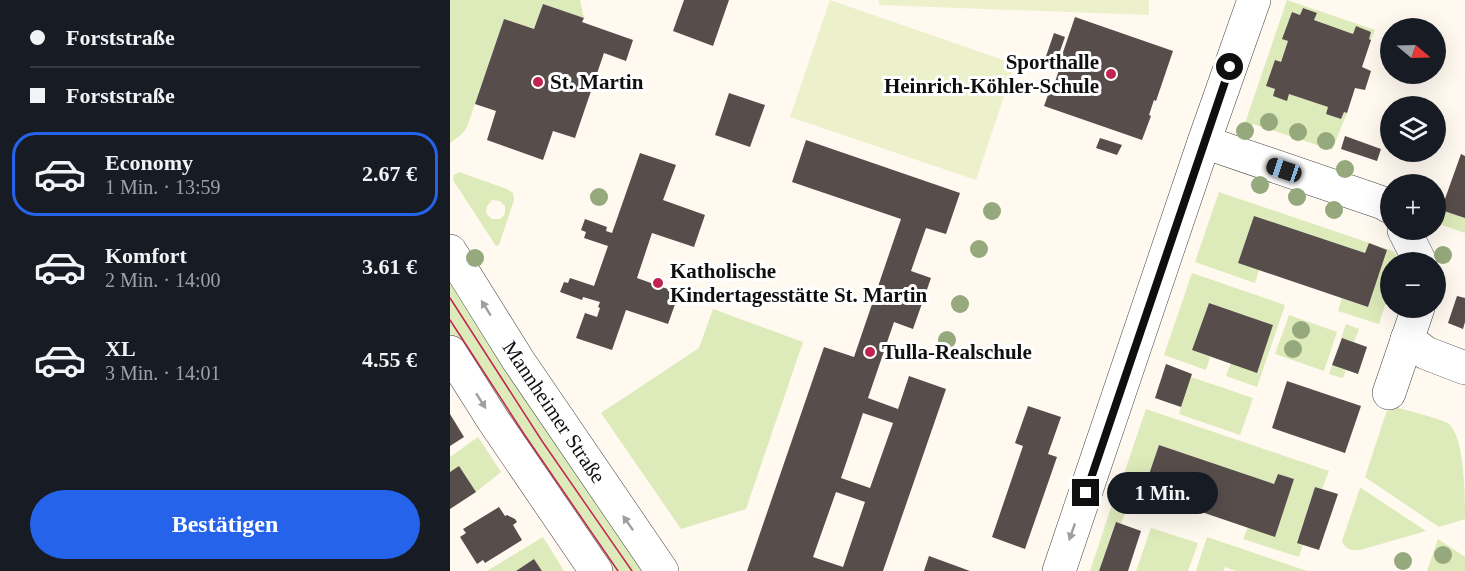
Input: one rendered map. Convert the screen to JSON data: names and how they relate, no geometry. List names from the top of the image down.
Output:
{
  "streets": {
    "street": ["Mannheimer Straße"]
  },
  "places": [
    "Sporthalle Heinrich-Köhler-Schule",
    "St. Martin",
    "Katholische Kindertagesstätte St. Martin",
    "Tulla-Realschule"
  ],
  "north": "right",
  "page": {
    "banner": ["Forststraße", "Forststraße"],
    "map_buttons": ["+", "−"],
    "list": [
      {
        "name": "Economy",
        "note": "1 Min. · 13:59",
        "value": "2.67 €"
      },
      {
        "name": "Komfort",
        "note": "2 Min. · 14:00",
        "value": "3.61 €"
      },
      {
        "name": "XL",
        "note": "3 Min. · 14:01",
        "value": "4.55 €"
      }
    ],
    "bubble": "1 Min.",
    "buttons": "Bestätigen"
  }
}
